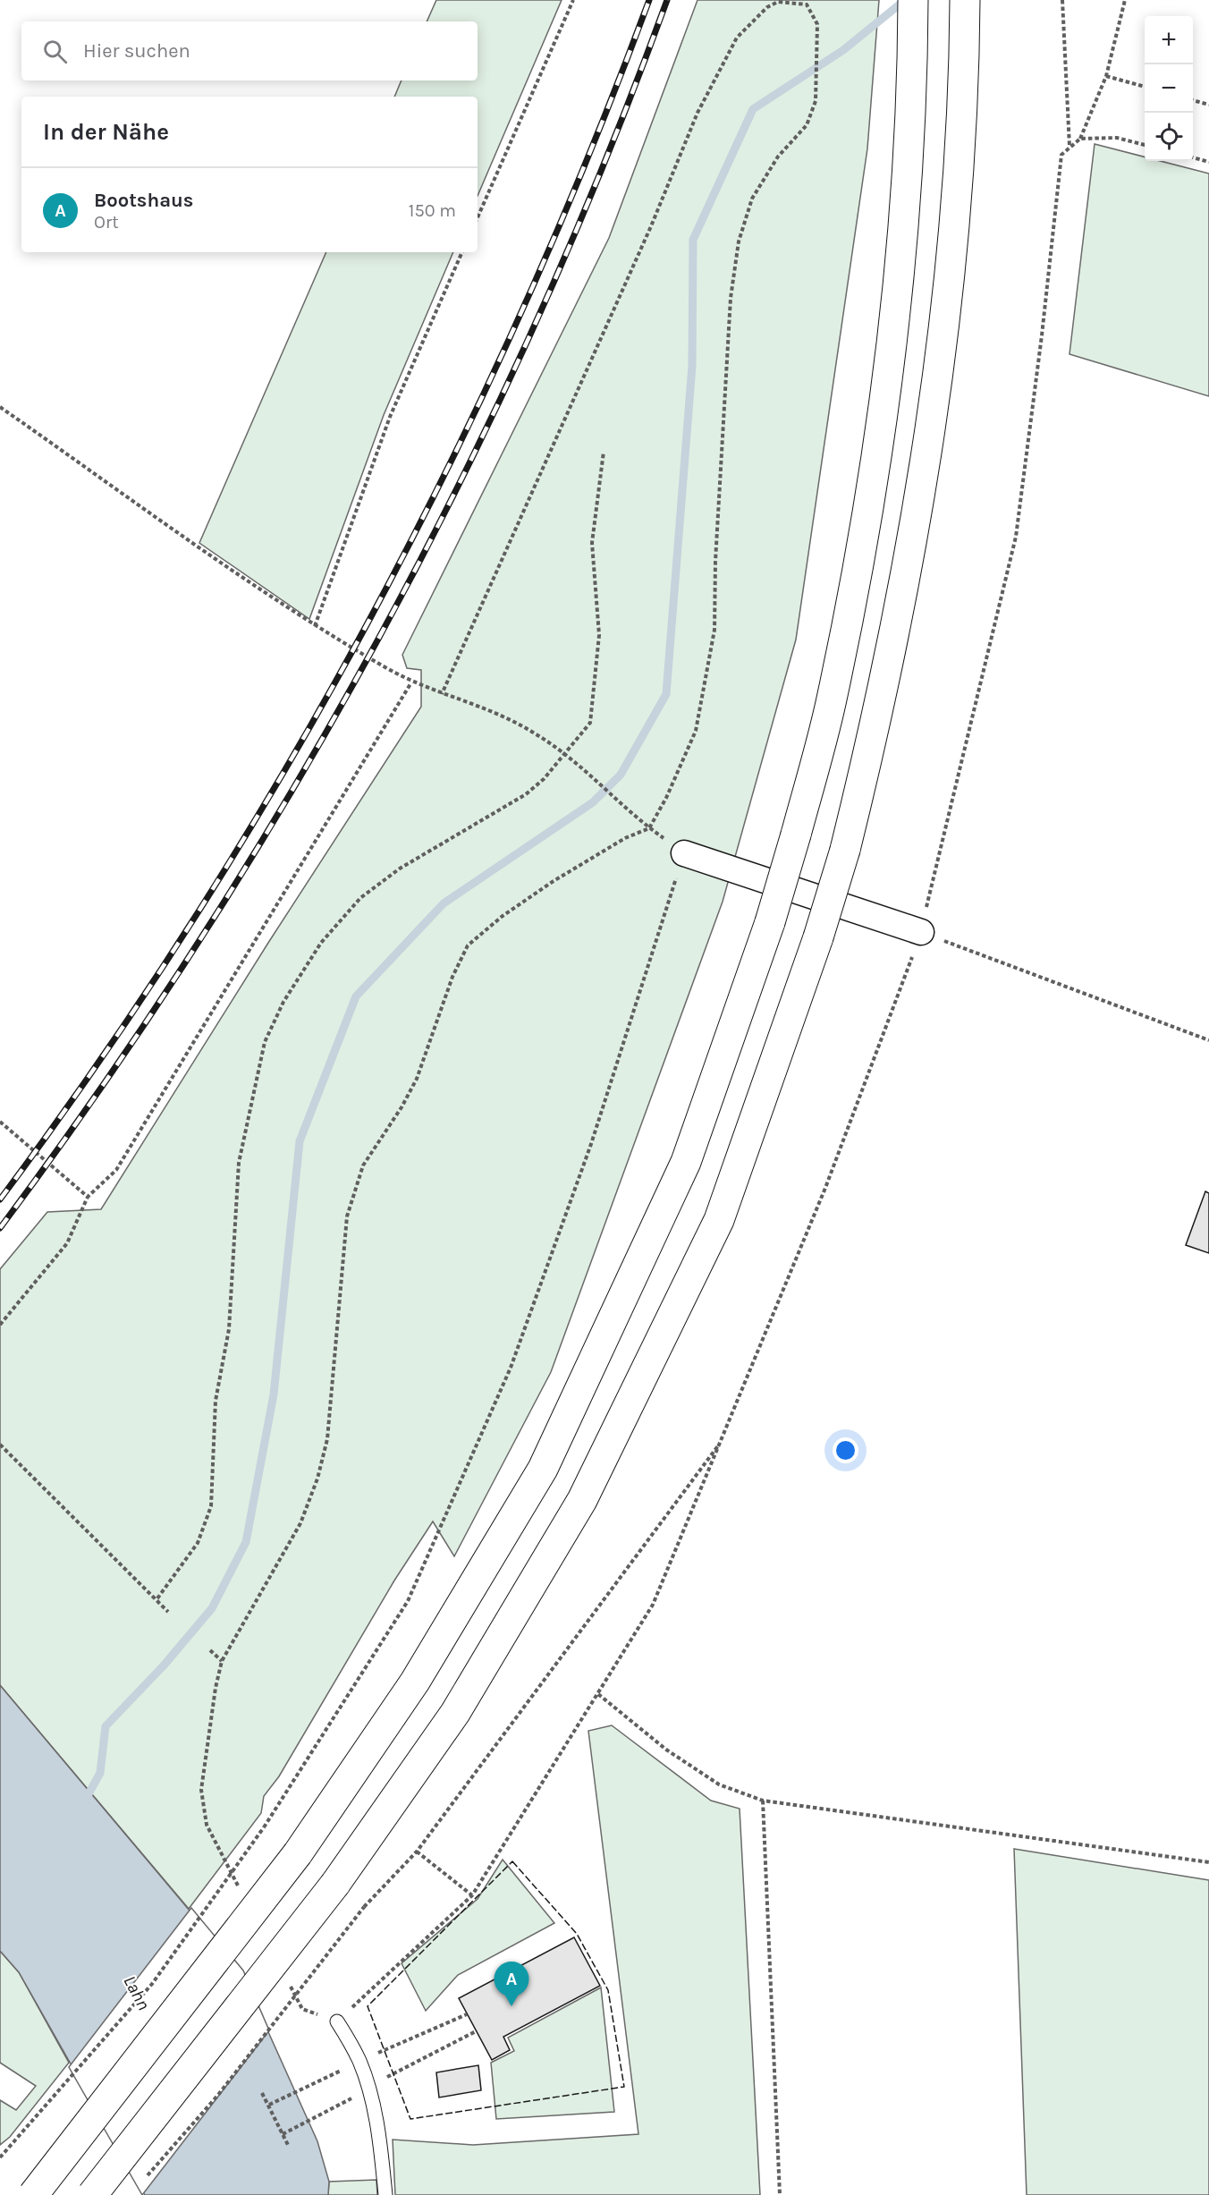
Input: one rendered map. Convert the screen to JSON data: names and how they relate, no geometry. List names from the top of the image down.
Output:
{
  "water": ["Lahn"],
  "page": {
    "map_buttons": ["+", "−"],
    "search": "Hier suchen",
    "heading": "In der Nähe",
    "list": [
      {
        "mark": "A",
        "name": "Bootshaus",
        "note": "Ort",
        "value": "150 m"
      }
    ],
    "pins": "A"
  }
}
